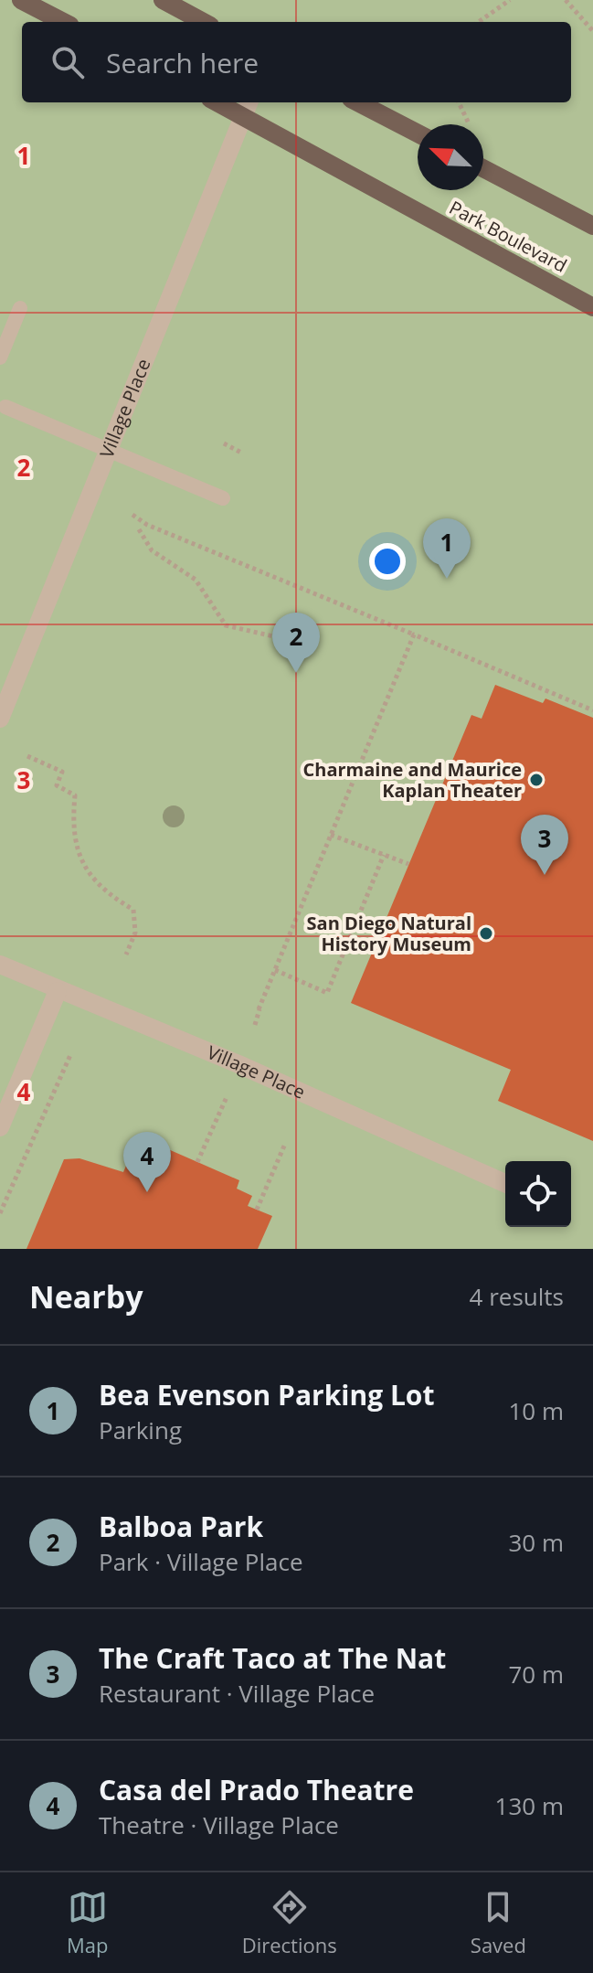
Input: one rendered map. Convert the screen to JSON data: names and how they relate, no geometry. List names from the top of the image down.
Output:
{
  "streets": {
    "main road": ["Park Boulevard"],
    "street": ["Village Place"]
  },
  "crossings": [
    ["Park Boulevard", "Village Place"]
  ],
  "places": ["Charmaine and Maurice Kaplan Theater", "San Diego Natural History Museum"],
  "north": "top left",
  "page": {
    "search": "Search here",
    "pins": [
      "1",
      "2",
      "3",
      "4"
    ],
    "heading": ["Nearby", "4 results"],
    "list": [
      {
        "mark": "1",
        "name": "Bea Evenson Parking Lot",
        "note": "Parking",
        "value": "10 m"
      },
      {
        "mark": "2",
        "name": "Balboa Park",
        "note": "Park · Village Place",
        "value": "30 m"
      },
      {
        "mark": "3",
        "name": "The Craft Taco at The Nat",
        "note": "Restaurant · Village Place",
        "value": "70 m"
      },
      {
        "mark": "4",
        "name": "Casa del Prado Theatre",
        "note": "Theatre · Village Place",
        "value": "130 m"
      }
    ],
    "nav": ["Map", "Directions", "Saved"]
  },
  "grid": {
    "rows": [
      "1",
      "2",
      "3",
      "4"
    ]
  }
}
